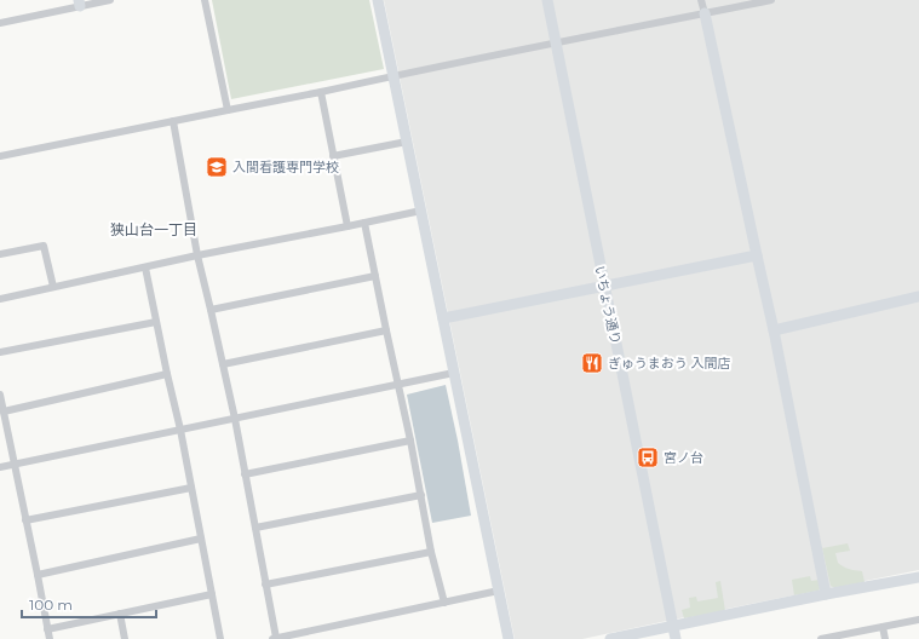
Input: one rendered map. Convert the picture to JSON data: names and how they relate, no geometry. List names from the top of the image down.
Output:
{
  "streets": {
    "street": ["いちょう通り"]
  },
  "districts": ["狭山台一丁目"],
  "places": {
    "school or university": ["入間看護専門学校"],
    "restaurant": ["ぎゅうまおう 入間店"],
    "bus stop": ["宮ノ台"]
  },
  "scale_bar": "100 m"
}
